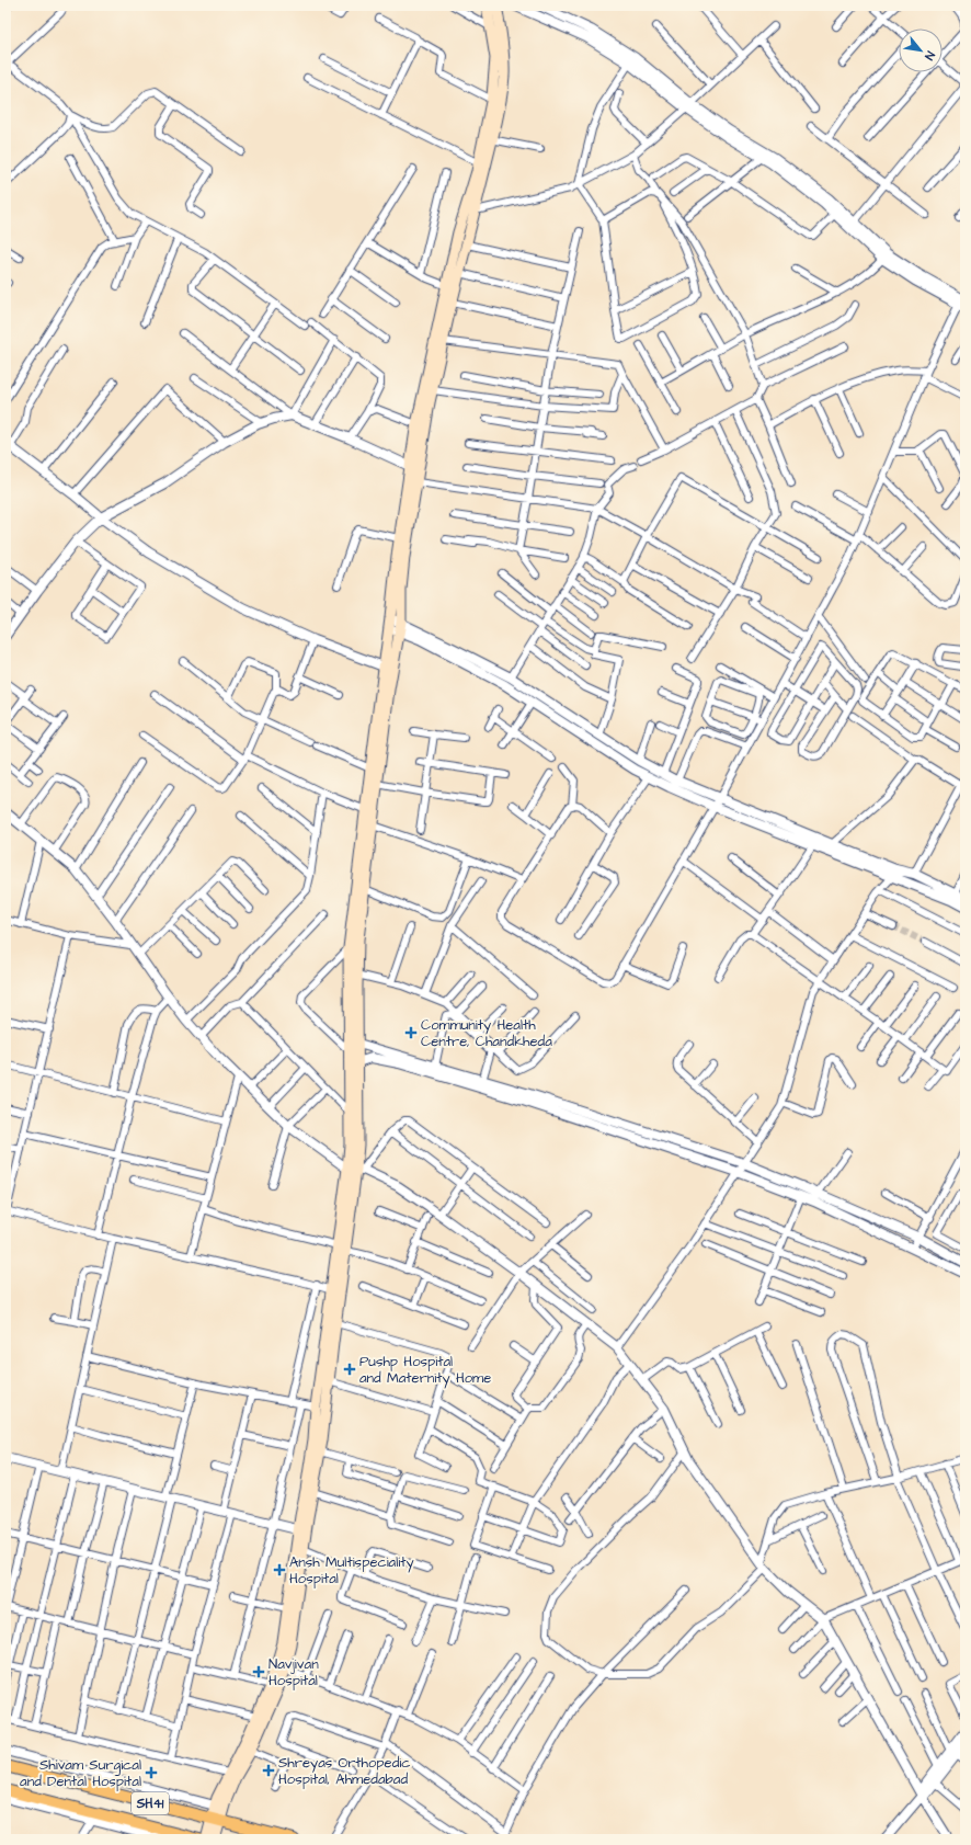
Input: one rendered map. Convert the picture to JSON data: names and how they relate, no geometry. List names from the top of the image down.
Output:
{
  "streets": {
    "main road": ["SH41"]
  },
  "places": {
    "health": [
      "Community Health Centre, Chandkheda",
      "Pushp Hospital and Maternity Home",
      "Ansh Multispeciality Hospital",
      "Navjivan Hospital",
      "Shreyas Orthopedic Hospital, Ahmedabad",
      "Shivam Surgical and Dental Hospital"
    ]
  },
  "north": "bottom right"
}
